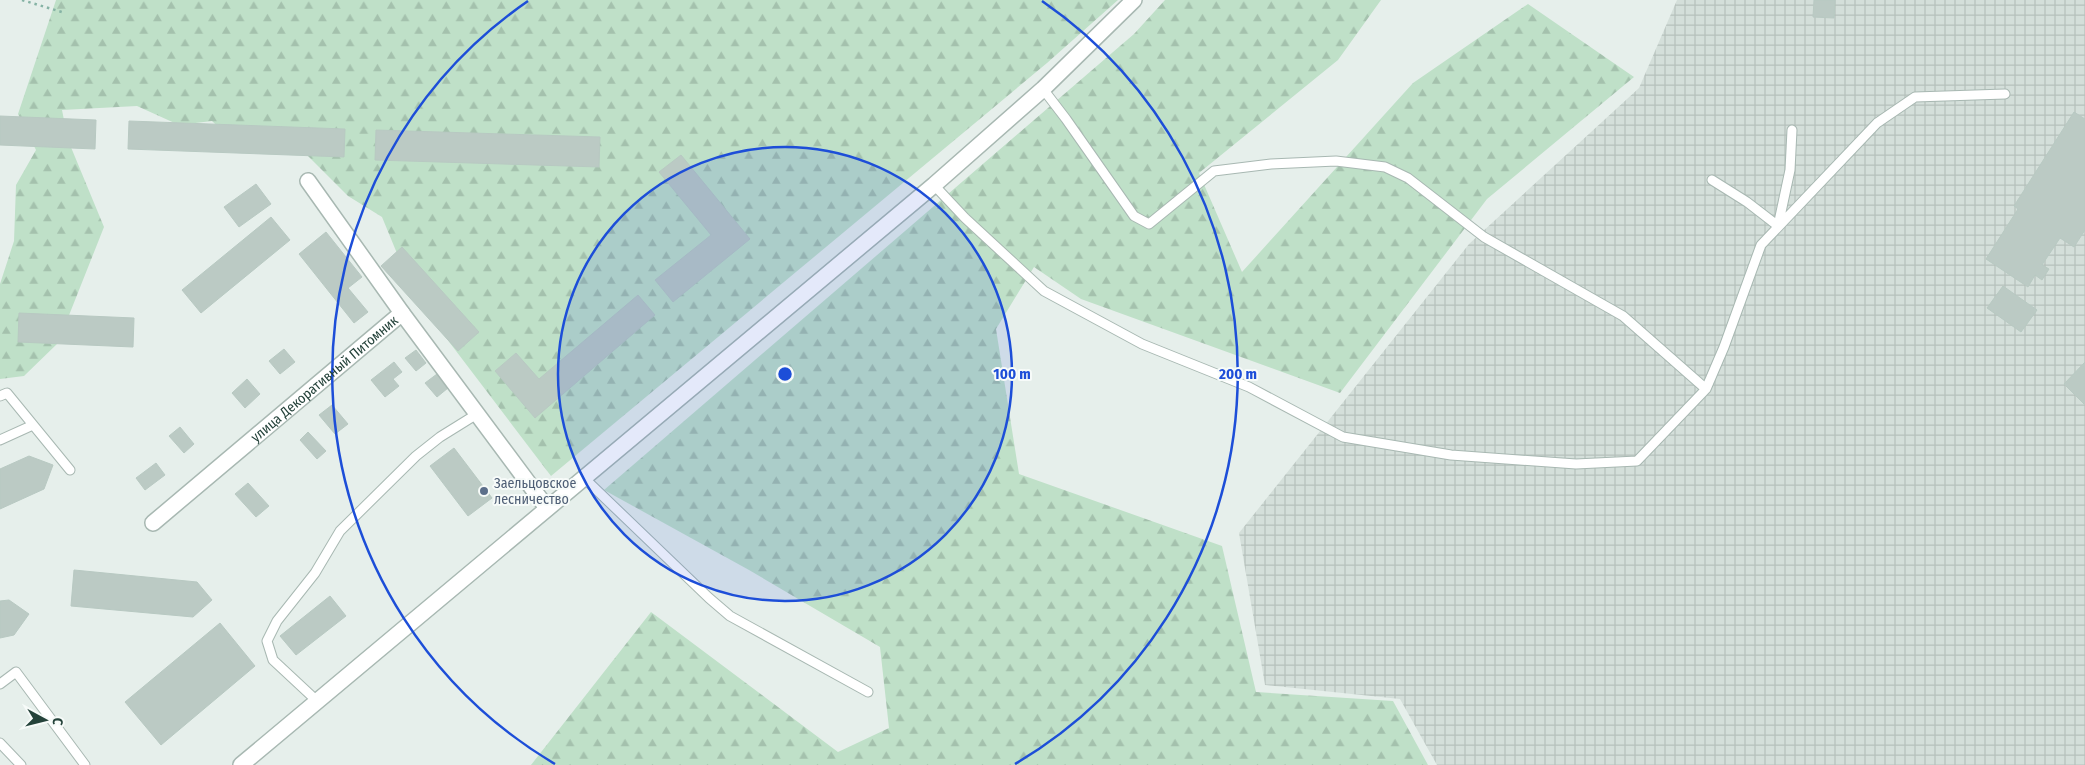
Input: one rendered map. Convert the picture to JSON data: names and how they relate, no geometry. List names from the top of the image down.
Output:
{
  "streets": {
    "street": ["улица Декоративный Питомник"]
  },
  "places": ["Заельцовское лесничество"],
  "north": "right",
  "rings": ["100 m", "200 m"]
}
